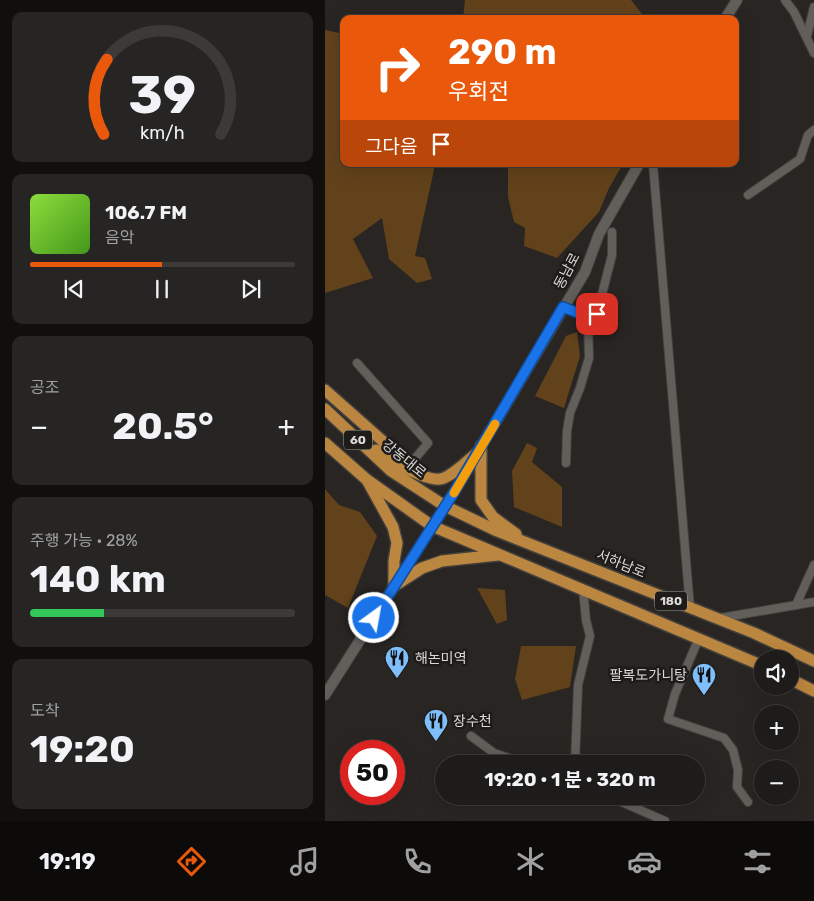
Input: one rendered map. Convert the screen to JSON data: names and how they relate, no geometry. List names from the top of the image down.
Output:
{
  "streets": {
    "main road": [
      "동남로",
      "60",
      "강동대로",
      "서하남로",
      "180"
    ]
  },
  "crossings": [
    ["동남로", "60"],
    ["동남로", "강동대로"],
    ["동남로", "서하남로"],
    ["동남로", "180"],
    ["60", "180"],
    ["강동대로", "서하남로"]
  ],
  "places": {
    "restaurant": ["해논미역", "팔복도가니탕", "장수천"]
  },
  "page": {
    "turn": ["290 m", "우회전"],
    "then": "그다음",
    "song": ["106.7 FM", "음악"],
    "tile": [
      "공조",
      ["주행 가능 · 28%", "140 km"],
      ["도착", "19:20"]
    ],
    "heat": ["−", "20.5°", "+"],
    "map_buttons": ["+", "−"],
    "limit": "50",
    "trip": "19:20 · 1 분 · 320 m",
    "tabs": "19:19",
    "gauge": ["39", "km/h"]
  }
}
